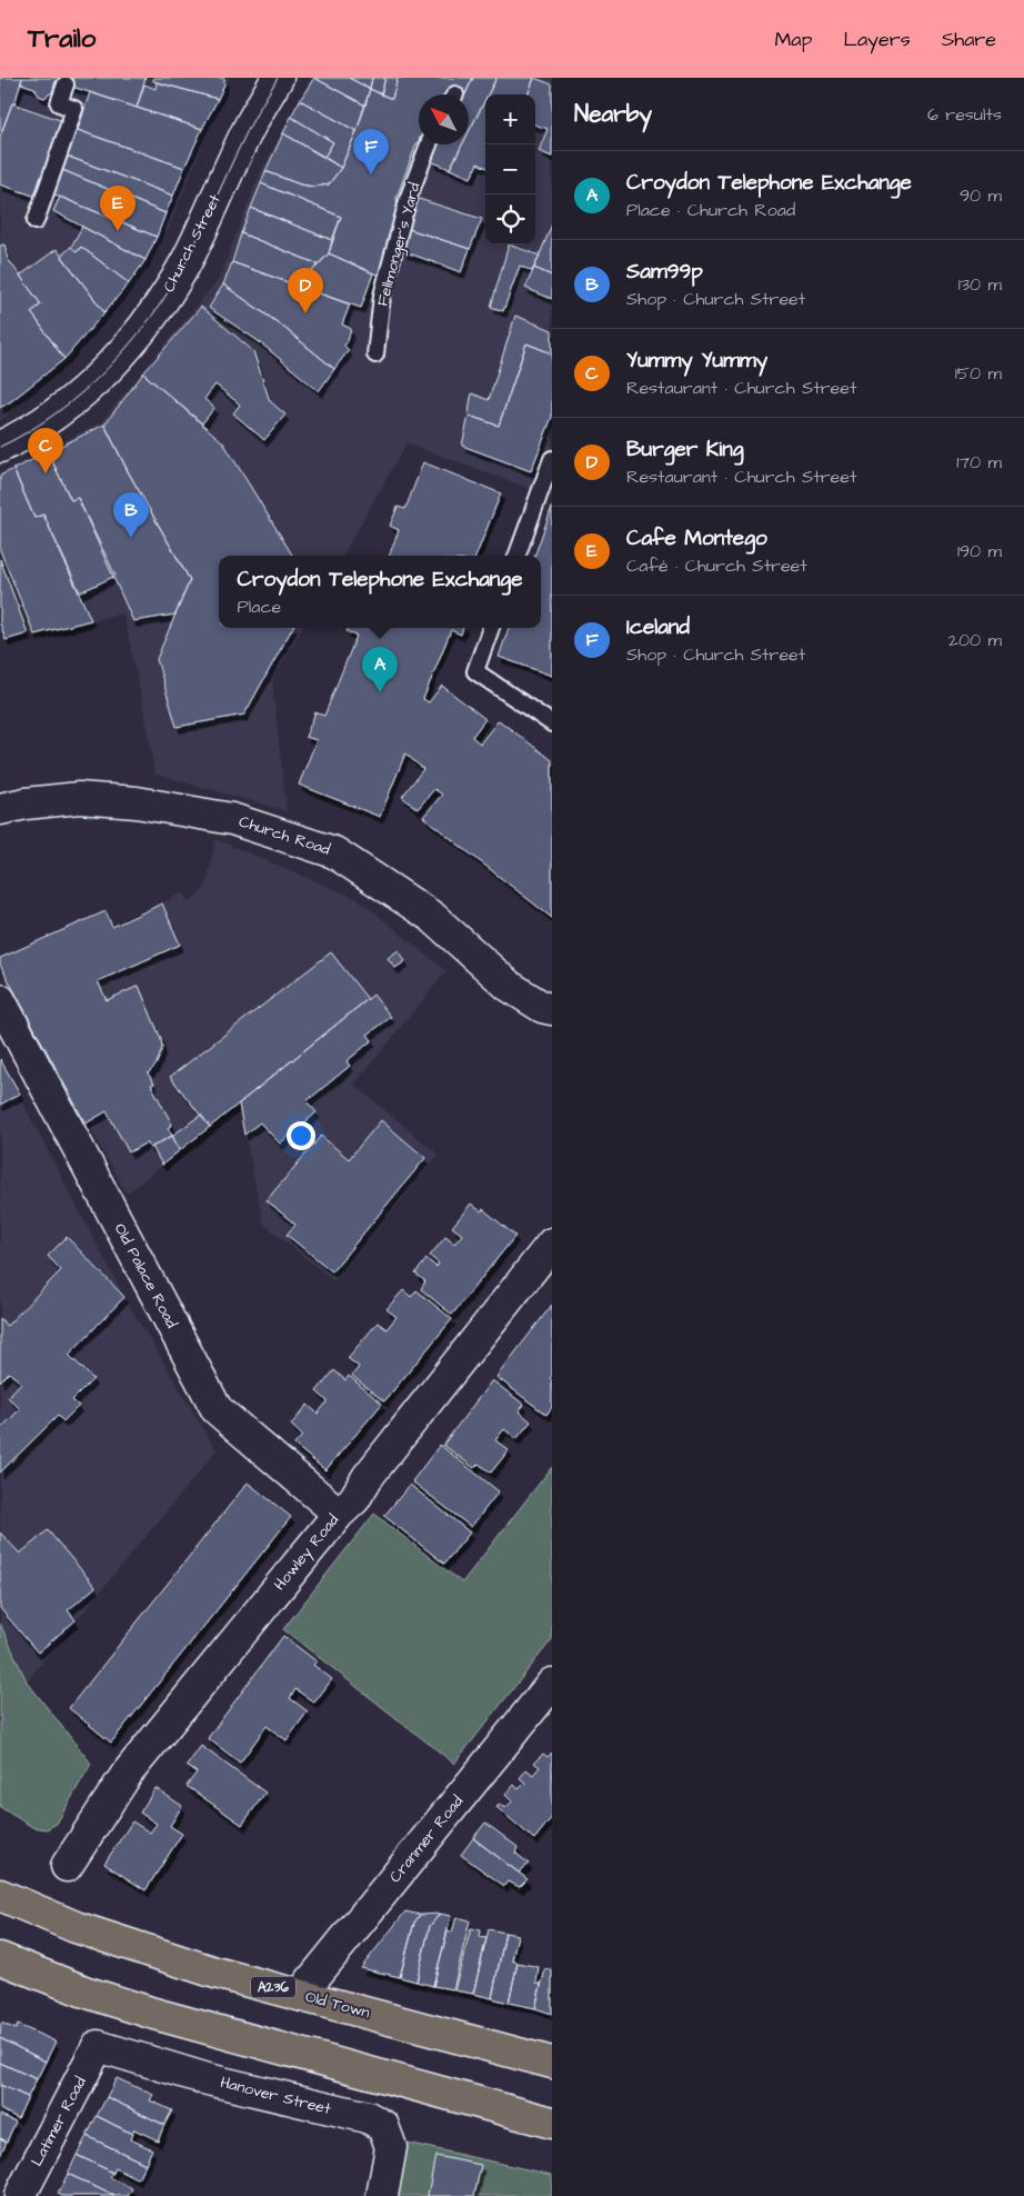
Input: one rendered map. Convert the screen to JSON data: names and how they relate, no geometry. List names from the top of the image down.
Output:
{
  "streets": {
    "main road": ["A236", "Old Town"],
    "street": [
      "Church Street",
      "Church Road",
      "Old Palace Road",
      "Howley Road",
      "Cranmer Road",
      "Hanover Street",
      "Latimer Road"
    ],
    "lane": ["Fellmonger's Yard"]
  },
  "crossings": [
    ["Old Palace Road", "Howley Road"],
    ["Cranmer Road", "Old Town"],
    ["Hanover Street", "Latimer Road"]
  ],
  "north": "top left",
  "page": {
    "header": "Trailo",
    "nav": ["Map", "Layers", "Share"],
    "heading": ["Nearby", "6 results"],
    "map_buttons": ["+", "−"],
    "pins": [
      "F",
      "E",
      "D",
      "C",
      "B",
      "A"
    ],
    "list": [
      {
        "mark": "A",
        "name": "Croydon Telephone Exchange",
        "note": "Place · Church Road",
        "value": "90 m"
      },
      {
        "mark": "B",
        "name": "Sam99p",
        "note": "Shop · Church Street",
        "value": "130 m"
      },
      {
        "mark": "C",
        "name": "Yummy Yummy",
        "note": "Restaurant · Church Street",
        "value": "150 m"
      },
      {
        "mark": "D",
        "name": "Burger King",
        "note": "Restaurant · Church Street",
        "value": "170 m"
      },
      {
        "mark": "E",
        "name": "Cafe Montego",
        "note": "Café · Church Street",
        "value": "190 m"
      },
      {
        "mark": "F",
        "name": "Iceland",
        "note": "Shop · Church Street",
        "value": "200 m"
      }
    ],
    "popup": ["Croydon Telephone Exchange", "Place"]
  }
}
